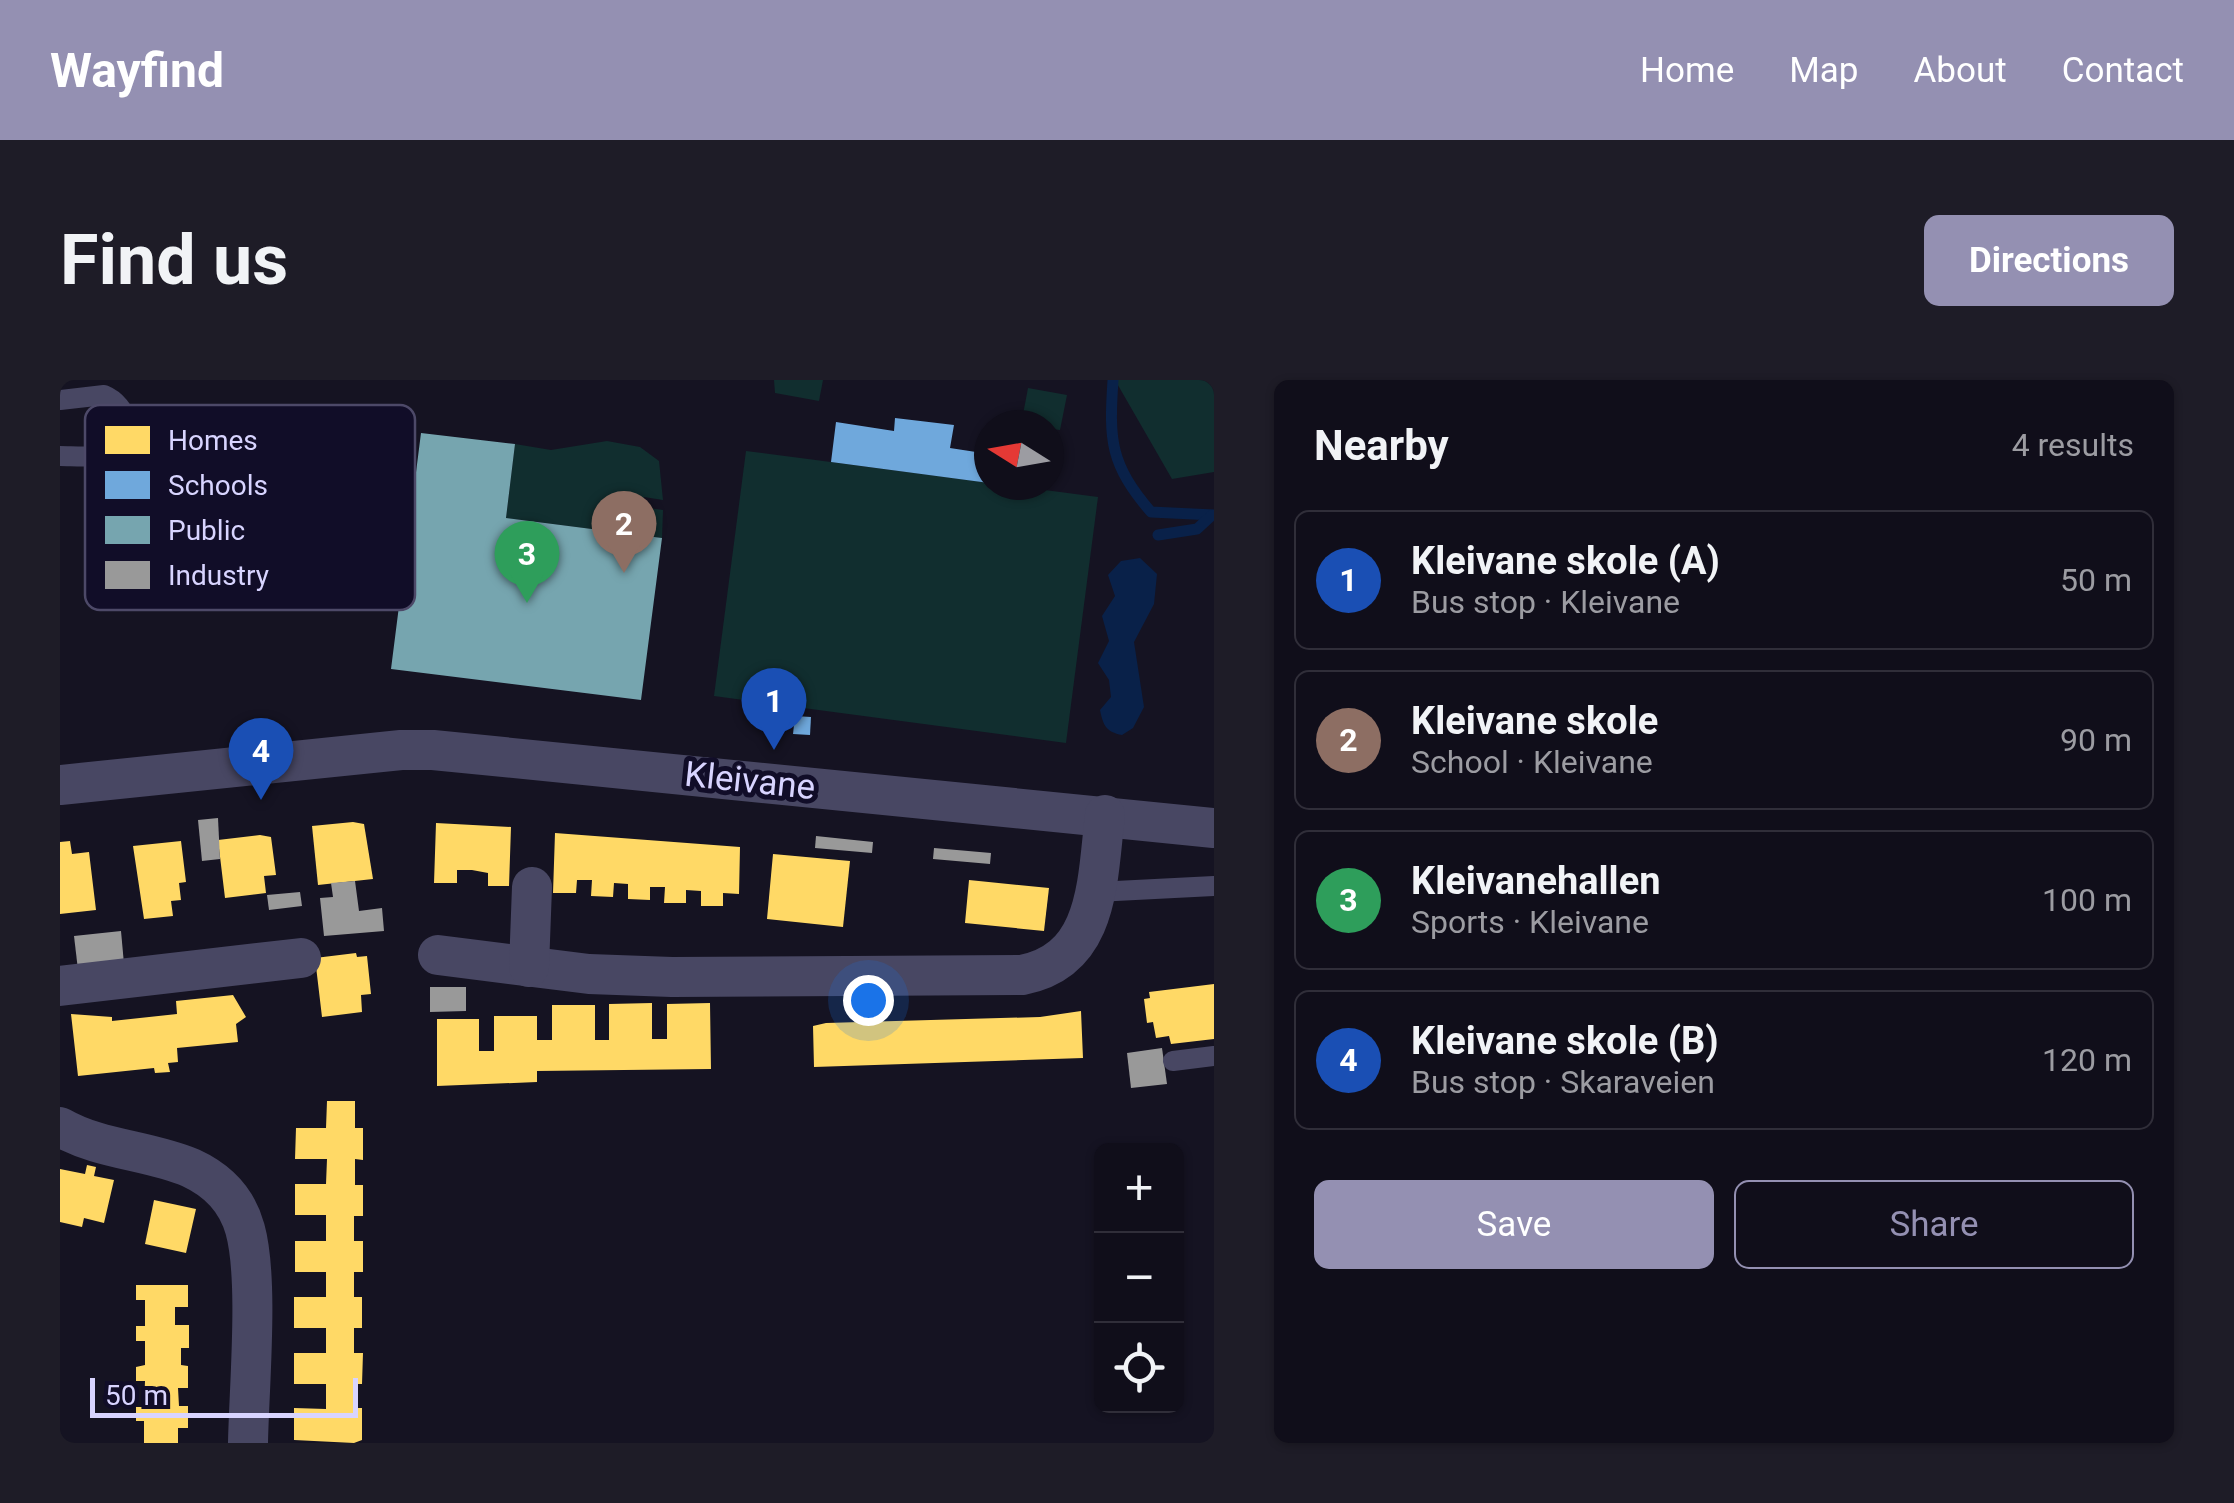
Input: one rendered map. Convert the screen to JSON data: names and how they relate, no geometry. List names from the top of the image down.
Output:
{
  "streets": {
    "street": ["Kleivane"]
  },
  "legend": [
    "Homes",
    "Schools",
    "Public",
    "Industry"
  ],
  "scale_bar": "50 m",
  "north": "left",
  "page": {
    "header": "Wayfind",
    "nav": [
      "Home",
      "Map",
      "About",
      "Contact"
    ],
    "buttons": [
      "Directions",
      ["Save", "Share"]
    ],
    "title": "Find us",
    "heading": ["Nearby", "4 results"],
    "pins": [
      "2",
      "3",
      "1",
      "4"
    ],
    "list": [
      {
        "mark": "1",
        "name": "Kleivane skole (A)",
        "note": "Bus stop · Kleivane",
        "value": "50 m"
      },
      {
        "mark": "2",
        "name": "Kleivane skole",
        "note": "School · Kleivane",
        "value": "90 m"
      },
      {
        "mark": "3",
        "name": "Kleivanehallen",
        "note": "Sports · Kleivane",
        "value": "100 m"
      },
      {
        "mark": "4",
        "name": "Kleivane skole (B)",
        "note": "Bus stop · Skaraveien",
        "value": "120 m"
      }
    ],
    "map_buttons": ["+", "−"],
    "scale": "50 m"
  }
}
